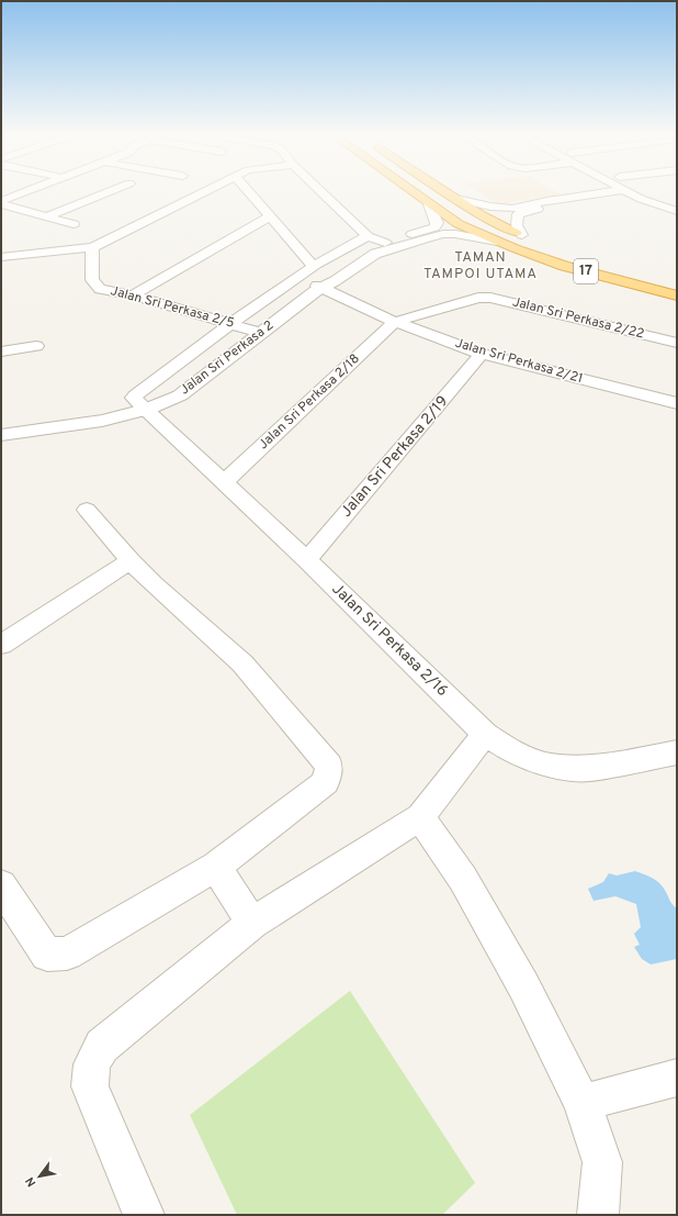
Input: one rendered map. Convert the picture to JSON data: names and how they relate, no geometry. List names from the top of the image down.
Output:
{
  "streets": {
    "highway": ["17"],
    "street": [
      "Jalan Sri Perkasa 2/5",
      "Jalan Sri Perkasa 2/22",
      "Jalan Sri Perkasa 2",
      "Jalan Sri Perkasa 2/21",
      "Jalan Sri Perkasa 2/18",
      "Jalan Sri Perkasa 2/19",
      "Jalan Sri Perkasa 2/16"
    ]
  },
  "crossings": [
    ["17", "Jalan Sri Perkasa 2"],
    ["Jalan Sri Perkasa 2/5", "Jalan Sri Perkasa 2"],
    ["Jalan Sri Perkasa 2/5", "Jalan Sri Perkasa 2/16"],
    ["Jalan Sri Perkasa 2", "Jalan Sri Perkasa 2/21"],
    ["Jalan Sri Perkasa 2", "Jalan Sri Perkasa 2/16"],
    ["Jalan Sri Perkasa 2/21", "Jalan Sri Perkasa 2/18"],
    ["Jalan Sri Perkasa 2/21", "Jalan Sri Perkasa 2/19"],
    ["Jalan Sri Perkasa 2/18", "Jalan Sri Perkasa 2/16"],
    ["Jalan Sri Perkasa 2/19", "Jalan Sri Perkasa 2/16"]
  ],
  "districts": ["TAMAN TAMPOI UTAMA"],
  "north": "bottom left"
}
